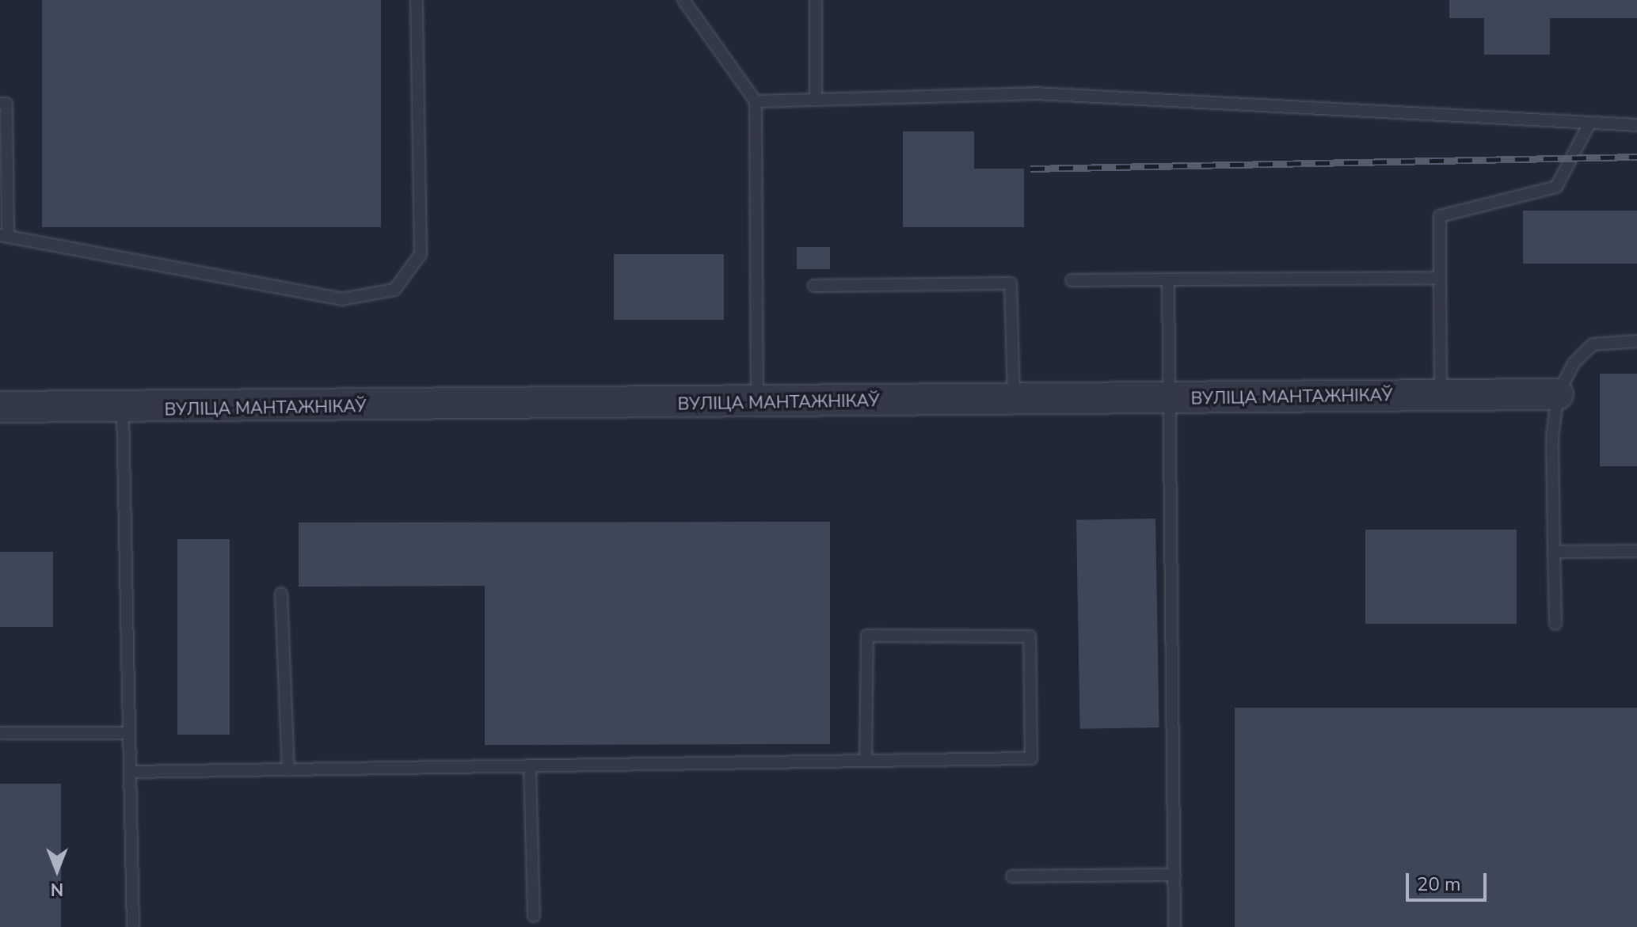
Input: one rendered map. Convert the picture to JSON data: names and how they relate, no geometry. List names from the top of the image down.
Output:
{
  "streets": {
    "street": ["ВУЛІЦА МАНТАЖНІКАЎ"]
  },
  "scale_bar": "20 m",
  "north": "bottom"
}
